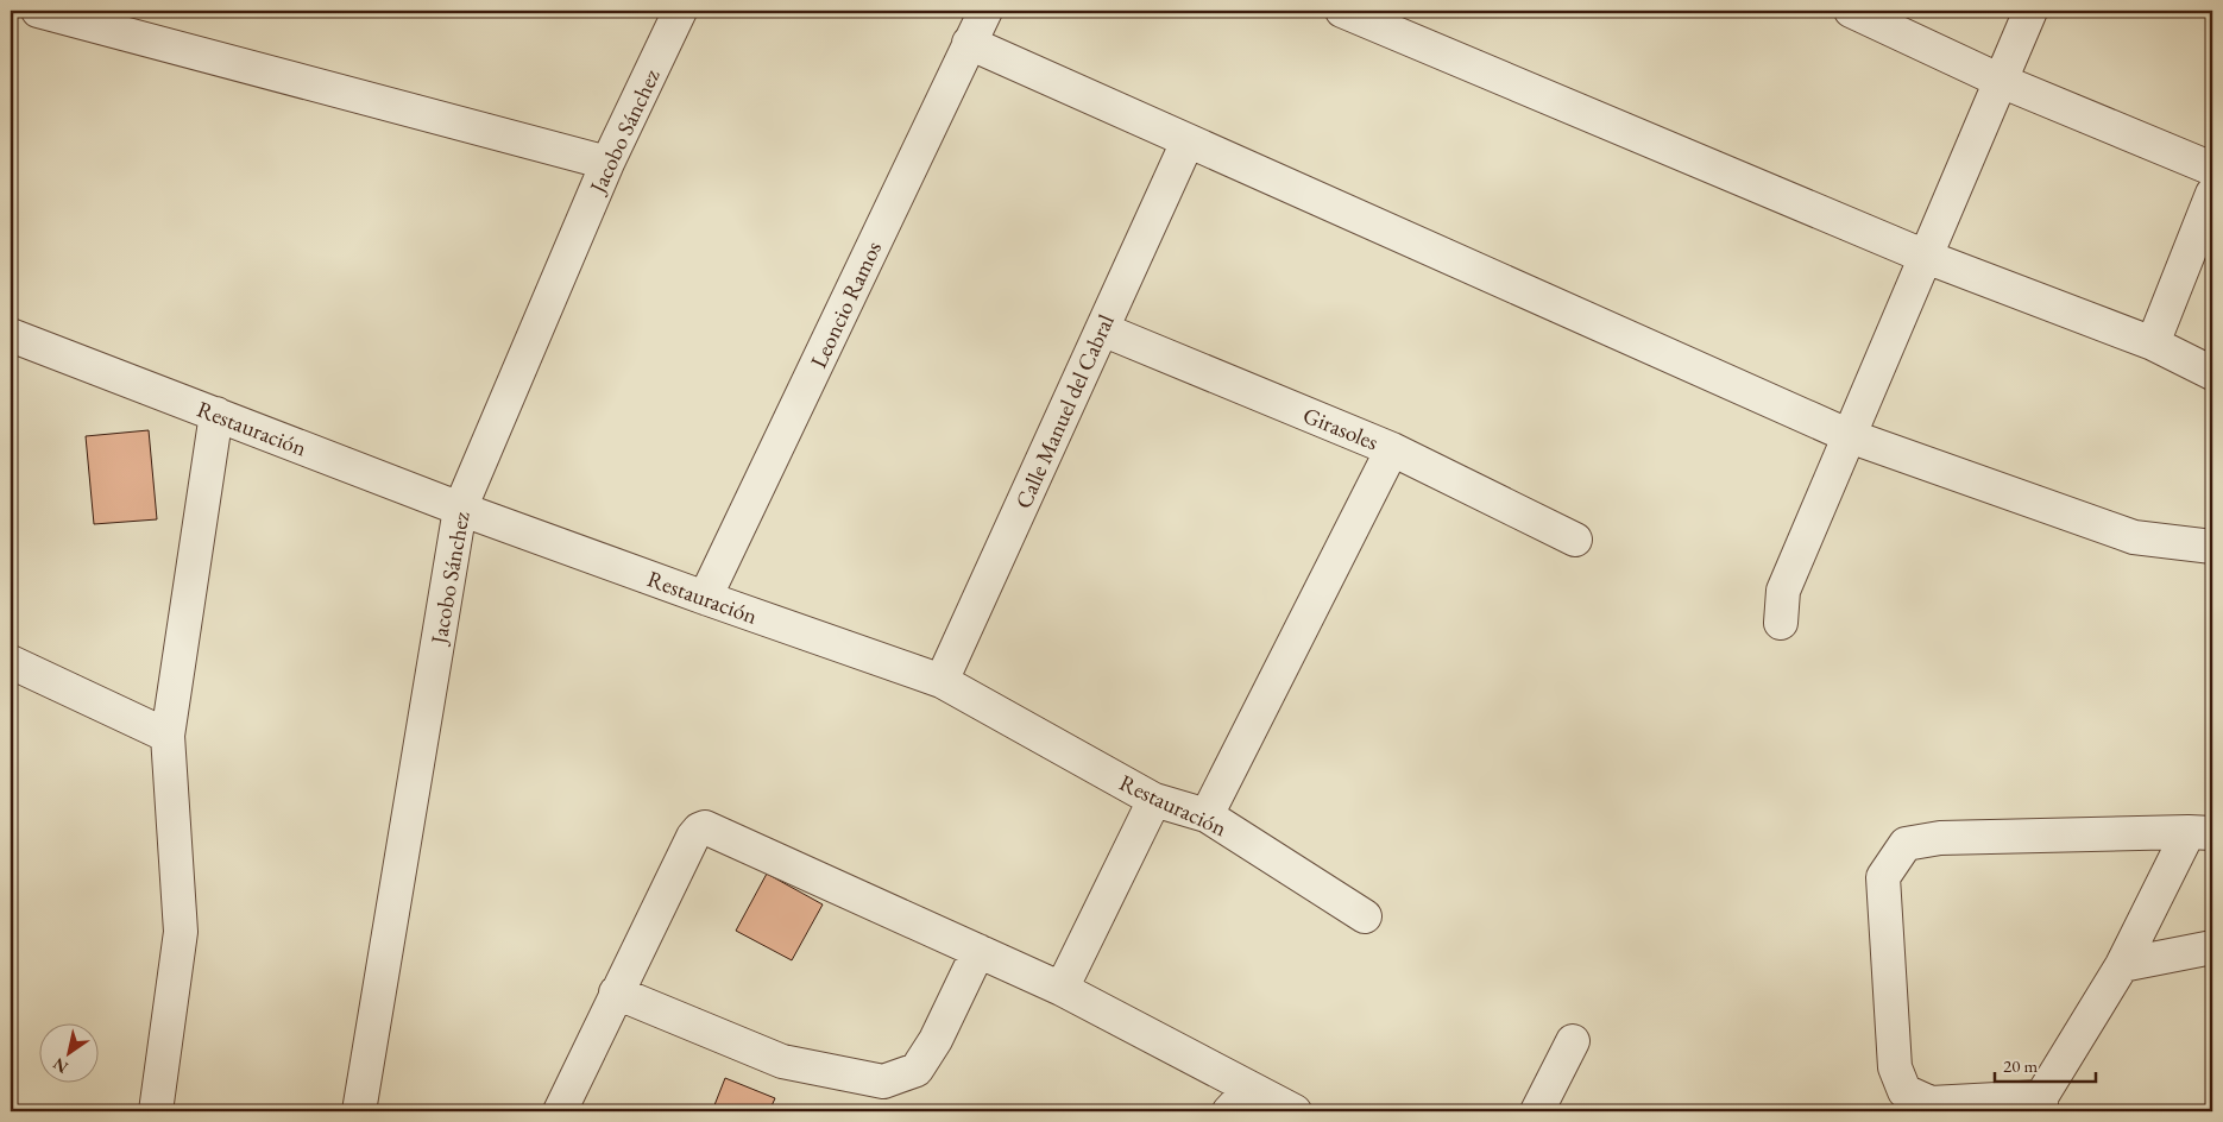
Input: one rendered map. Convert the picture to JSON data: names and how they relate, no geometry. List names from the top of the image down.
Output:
{
  "streets": {
    "street": [
      "Jacobo Sánchez",
      "Leoncio Ramos",
      "Calle Manuel del Cabral",
      "Restauración",
      "Girasoles"
    ]
  },
  "crossings": [
    ["Jacobo Sánchez", "Restauración"],
    ["Leoncio Ramos", "Restauración"],
    ["Calle Manuel del Cabral", "Restauración"],
    ["Calle Manuel del Cabral", "Girasoles"]
  ],
  "scale_bar": "20 m",
  "north": "bottom left"
}
